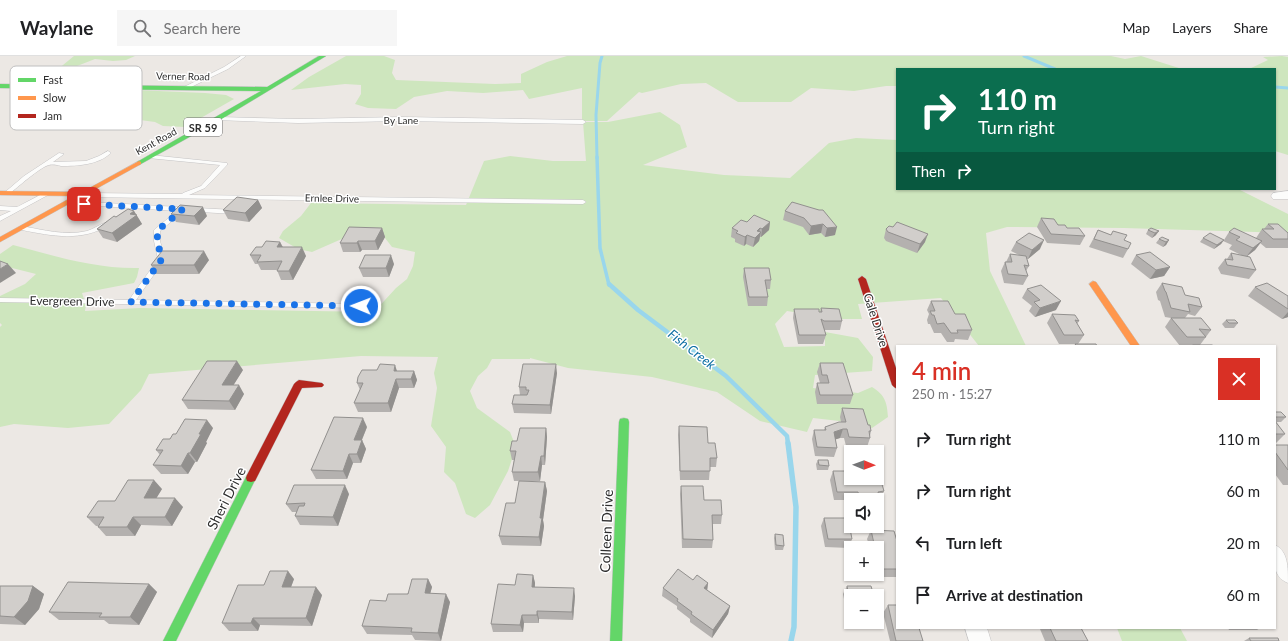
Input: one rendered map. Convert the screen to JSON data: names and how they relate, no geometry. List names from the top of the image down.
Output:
{
  "streets": {
    "street": [
      "Verner Road",
      "SR 59",
      "Kent Road",
      "Gale Drive",
      "Sheri Drive",
      "Colleen Drive"
    ],
    "lane": ["By Lane", "Ernlee Drive", "Evergreen Drive"]
  },
  "crossings": [
    ["Verner Road", "Kent Road"],
    ["By Lane", "Kent Road"],
    ["SR 59", "Kent Road"],
    ["SR 59", "Ernlee Drive"],
    ["Kent Road", "Ernlee Drive"]
  ],
  "water": ["Fish Creek"],
  "legend": ["Fast", "Slow", "Jam"],
  "north": "right",
  "page": {
    "header": "Waylane",
    "search": "Search here",
    "nav": ["Map", "Layers", "Share"],
    "turn": ["110 m", "Turn right"],
    "then": "Then",
    "heading": ["4 min", "250 m · 15:27"],
    "list": [
      {
        "name": "Turn right",
        "value": "110 m"
      },
      {
        "name": "Turn right",
        "value": "60 m"
      },
      {
        "name": "Turn left",
        "value": "20 m"
      },
      {
        "name": "Arrive at destination",
        "value": "60 m"
      }
    ],
    "map_buttons": ["+", "−"]
  }
}
